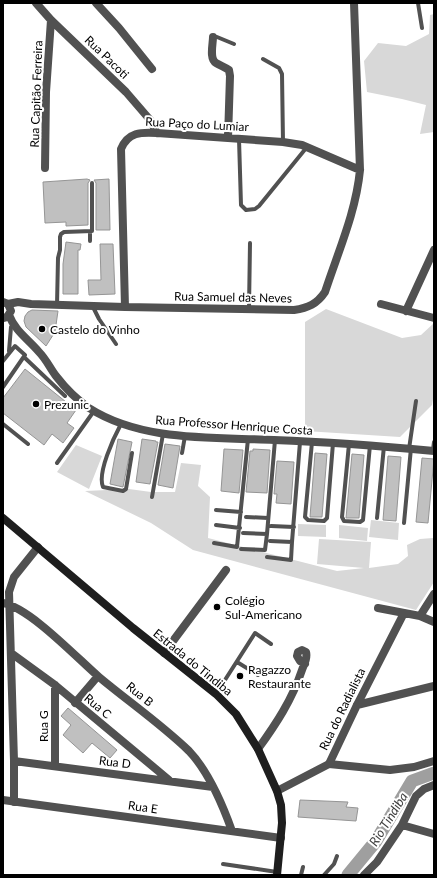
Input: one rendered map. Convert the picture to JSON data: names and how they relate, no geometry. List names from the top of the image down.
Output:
{
  "streets": {
    "main road": ["Estrada do Tindiba"],
    "street": [
      "Rua Pacoti",
      "Rua Capitão Ferreira",
      "Rua Paço do Lumiar",
      "Rua Samuel das Neves",
      "Rua Professor Henrique Costa",
      "Rua B",
      "Rua C",
      "Rua do Radialista",
      "Rua G",
      "Rua D",
      "Rua E"
    ]
  },
  "crossings": [
    ["Rua Pacoti", "Rua Capitão Ferreira"],
    ["Rua Pacoti", "Rua Paço do Lumiar"],
    ["Rua Paço do Lumiar", "Rua Samuel das Neves"],
    ["Rua Samuel das Neves", "Rua Professor Henrique Costa"],
    ["Estrada do Tindiba", "Rua do Radialista"],
    ["Estrada do Tindiba", "Rua E"],
    ["Rua B", "Rua D"],
    ["Rua B", "Rua E"],
    ["Rua C", "Rua G"],
    ["Rua C", "Rua D"],
    ["Rua G", "Rua D"]
  ],
  "water": ["Rio Tindiba"],
  "places": [
    "Castelo do Vinho",
    "Prezunic",
    "Colégio Sul-Americano",
    "Ragazzo Restaurante"
  ]
}
